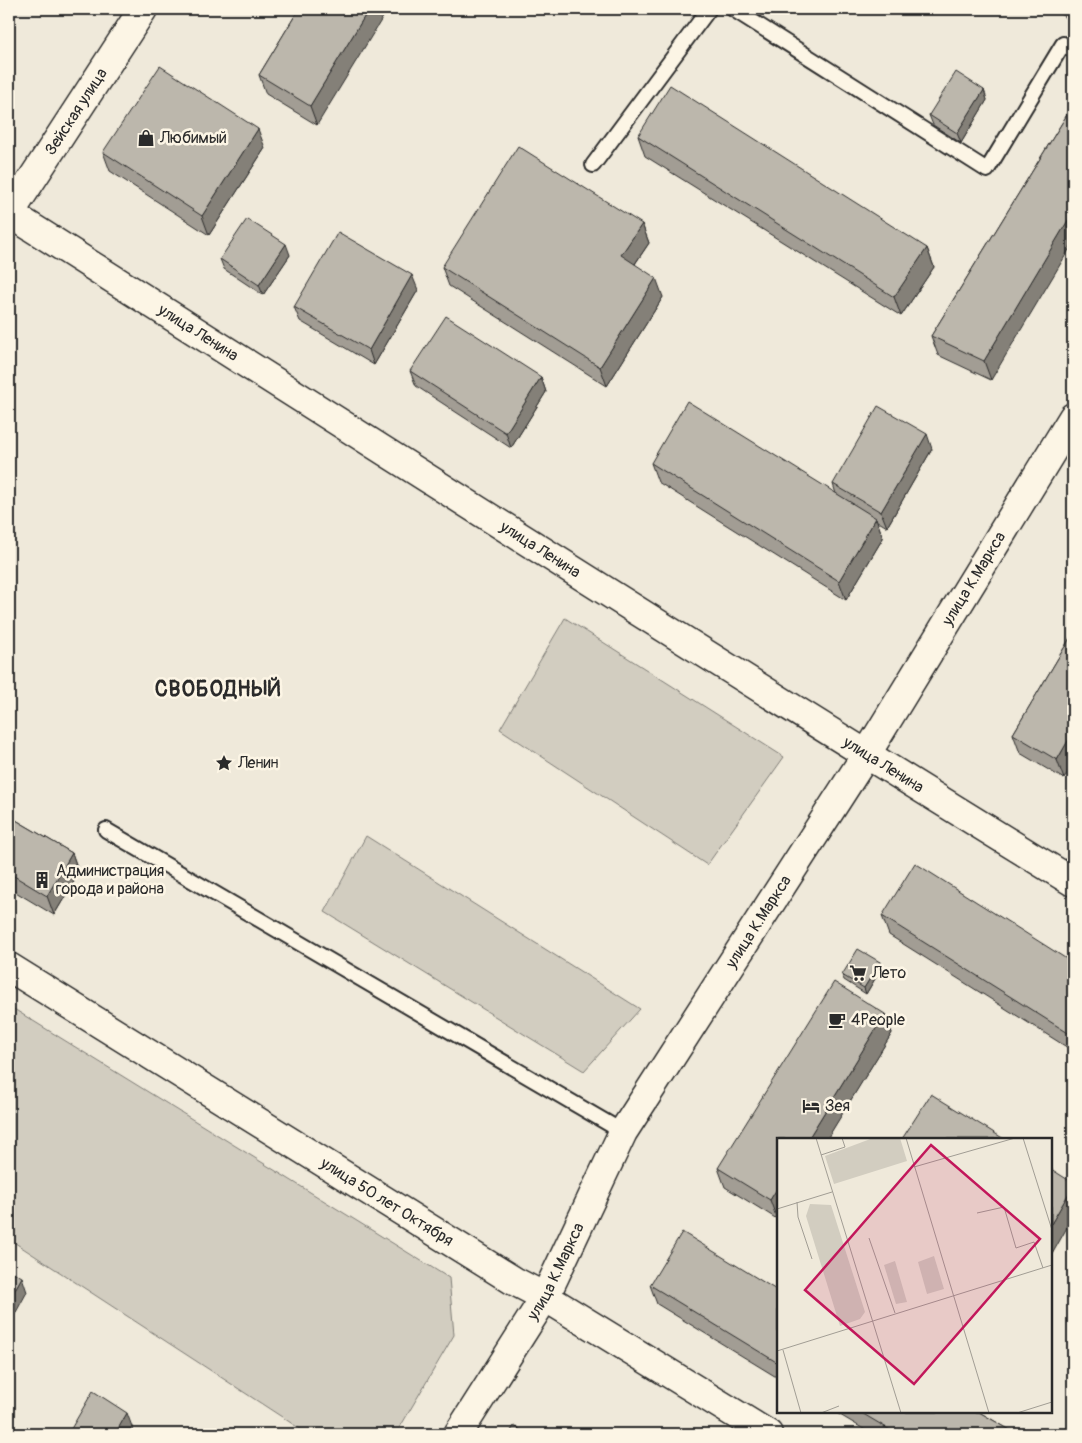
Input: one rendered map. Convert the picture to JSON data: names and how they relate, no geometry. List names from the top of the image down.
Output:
{
  "streets": {
    "street": [
      "Зейская улица",
      "улица Ленина",
      "улица К.Маркса",
      "улица 50 лет Октября"
    ]
  },
  "crossings": [
    ["Зейская улица", "улица Ленина"],
    ["улица Ленина", "улица К.Маркса"],
    ["улица К.Маркса", "улица 50 лет Октября"]
  ],
  "districts": ["СВОБОДНЫЙ"],
  "places": {
    "shop": ["Любимый"],
    "place": ["Ленин"],
    "building": ["Администрация города и района"],
    "supermarket": ["Лето"],
    "cafe": ["4People"],
    "hotel": ["Зея"]
  }
}
